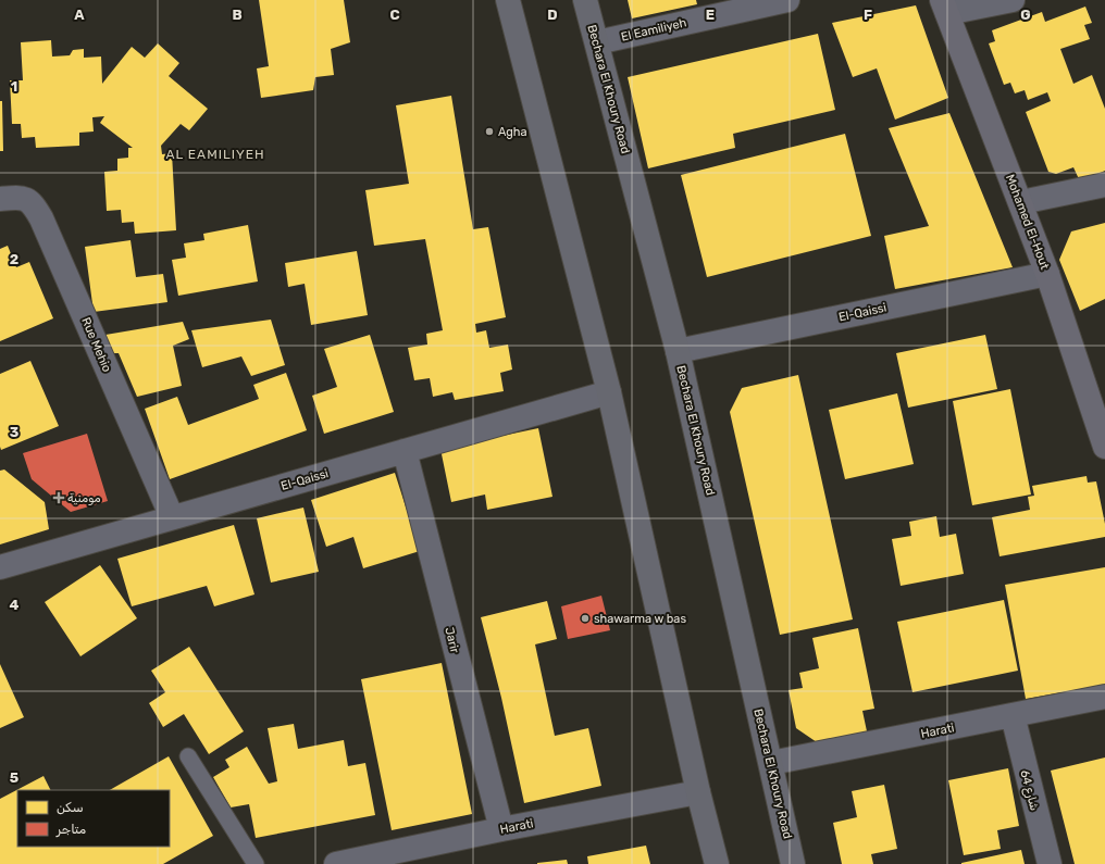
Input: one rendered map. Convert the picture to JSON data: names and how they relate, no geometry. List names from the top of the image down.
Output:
{
  "streets": {
    "main road": ["Bechara El Khoury Road"],
    "street": [
      "El Eamiliyeh",
      "Mohamed El-Hout",
      "El-Qaissi",
      "Rue Mehio",
      "Jarir",
      "Harati",
      "شارع 64"
    ]
  },
  "crossings": [
    ["El Eamiliyeh", "Bechara El Khoury Road"],
    ["Bechara El Khoury Road", "El-Qaissi"],
    ["Bechara El Khoury Road", "Harati"],
    ["Mohamed El-Hout", "El-Qaissi"],
    ["El-Qaissi", "Rue Mehio"],
    ["El-Qaissi", "Jarir"],
    ["Jarir", "Harati"],
    ["Harati", "شارع 64"]
  ],
  "districts": ["AL EAMILIYEH"],
  "places": {
    "other": ["Agha", "shawarma w bas"],
    "health": ["مومنية"]
  },
  "legend": ["سكن", "متاجر"],
  "grid": {
    "columns": [
      "A",
      "B",
      "C",
      "D",
      "E",
      "F",
      "G"
    ],
    "rows": [
      "1",
      "2",
      "3",
      "4",
      "5"
    ]
  }
}
